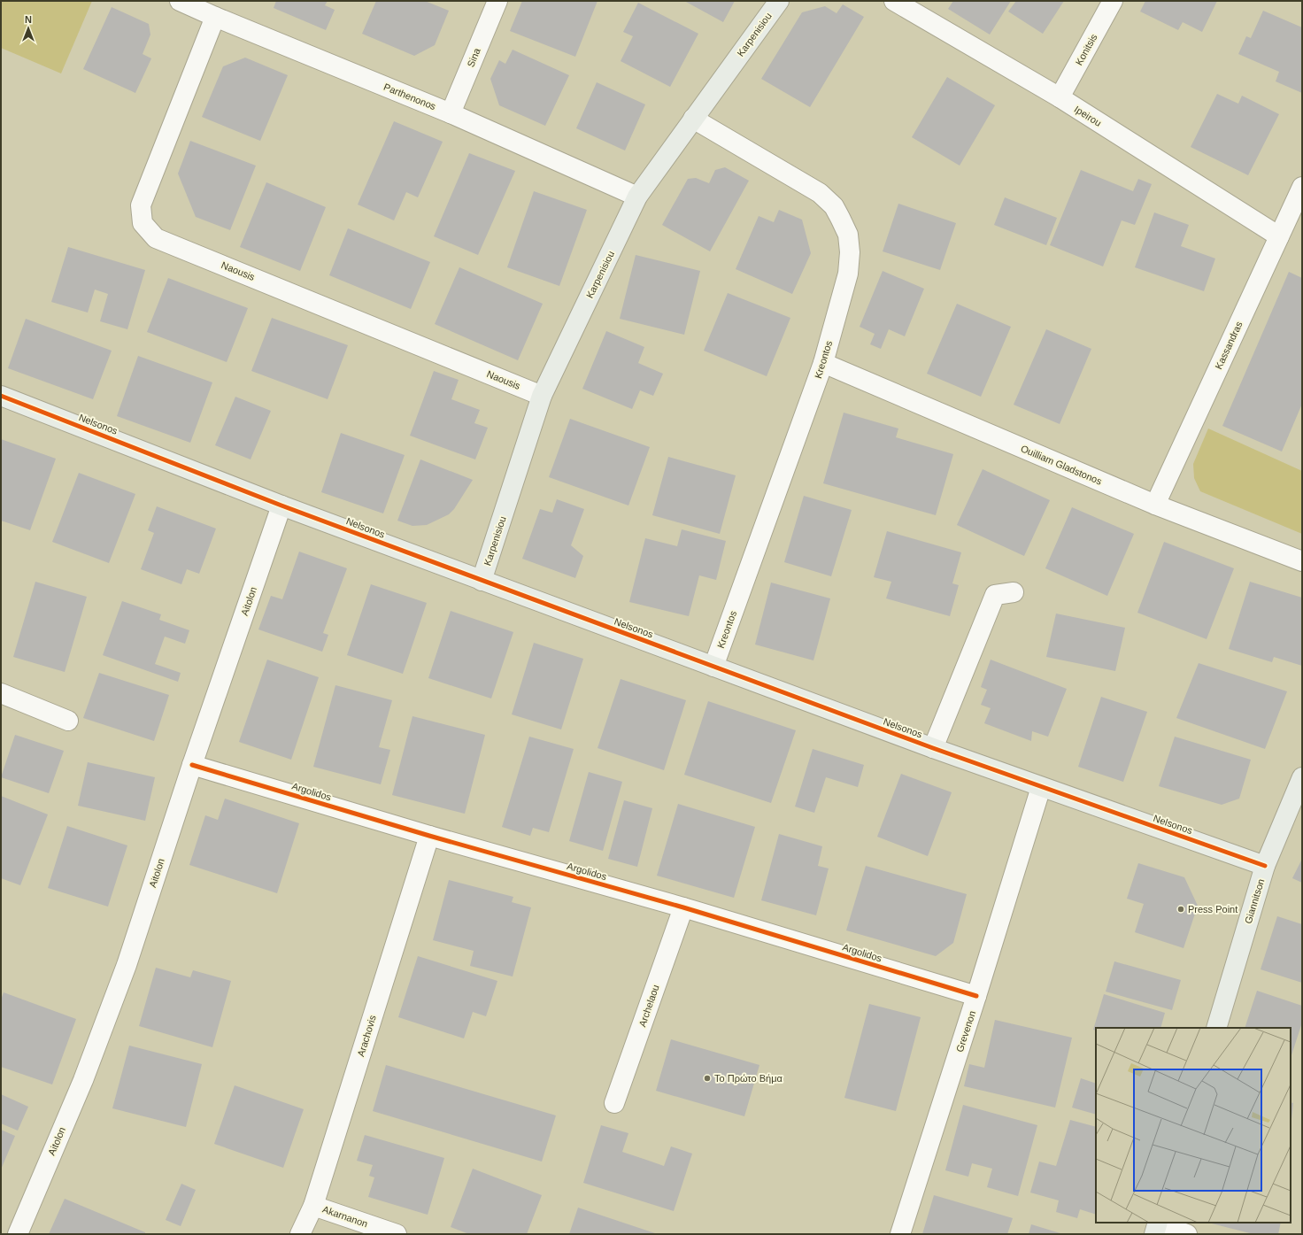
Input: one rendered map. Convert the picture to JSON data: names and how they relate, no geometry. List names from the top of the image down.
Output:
{
  "streets": {
    "street": [
      "Karpenisiou",
      "Konitsis",
      "Sina",
      "Parthenonos",
      "Ipeirou",
      "Naousis",
      "Kassandras",
      "Kreontos",
      "Nelsonos",
      "Ouilliam Gladstonos",
      "Aitolon",
      "Argolidos",
      "Giannitson",
      "Archelaou",
      "Grevenon",
      "Arachovis",
      "Akarnanon"
    ]
  },
  "crossings": [
    ["Karpenisiou", "Parthenonos"],
    ["Karpenisiou", "Naousis"],
    ["Karpenisiou", "Kreontos"],
    ["Karpenisiou", "Nelsonos"],
    ["Konitsis", "Ipeirou"],
    ["Sina", "Parthenonos"],
    ["Parthenonos", "Naousis"],
    ["Ipeirou", "Kassandras"],
    ["Kassandras", "Ouilliam Gladstonos"],
    ["Kreontos", "Nelsonos"],
    ["Kreontos", "Ouilliam Gladstonos"],
    ["Nelsonos", "Aitolon"],
    ["Nelsonos", "Giannitson"],
    ["Nelsonos", "Grevenon"],
    ["Aitolon", "Argolidos"],
    ["Argolidos", "Archelaou"],
    ["Argolidos", "Grevenon"],
    ["Argolidos", "Arachovis"],
    ["Arachovis", "Akarnanon"]
  ],
  "places": ["Press Point", "Το Πρώτο Βήμα"],
  "north": "top"
}
